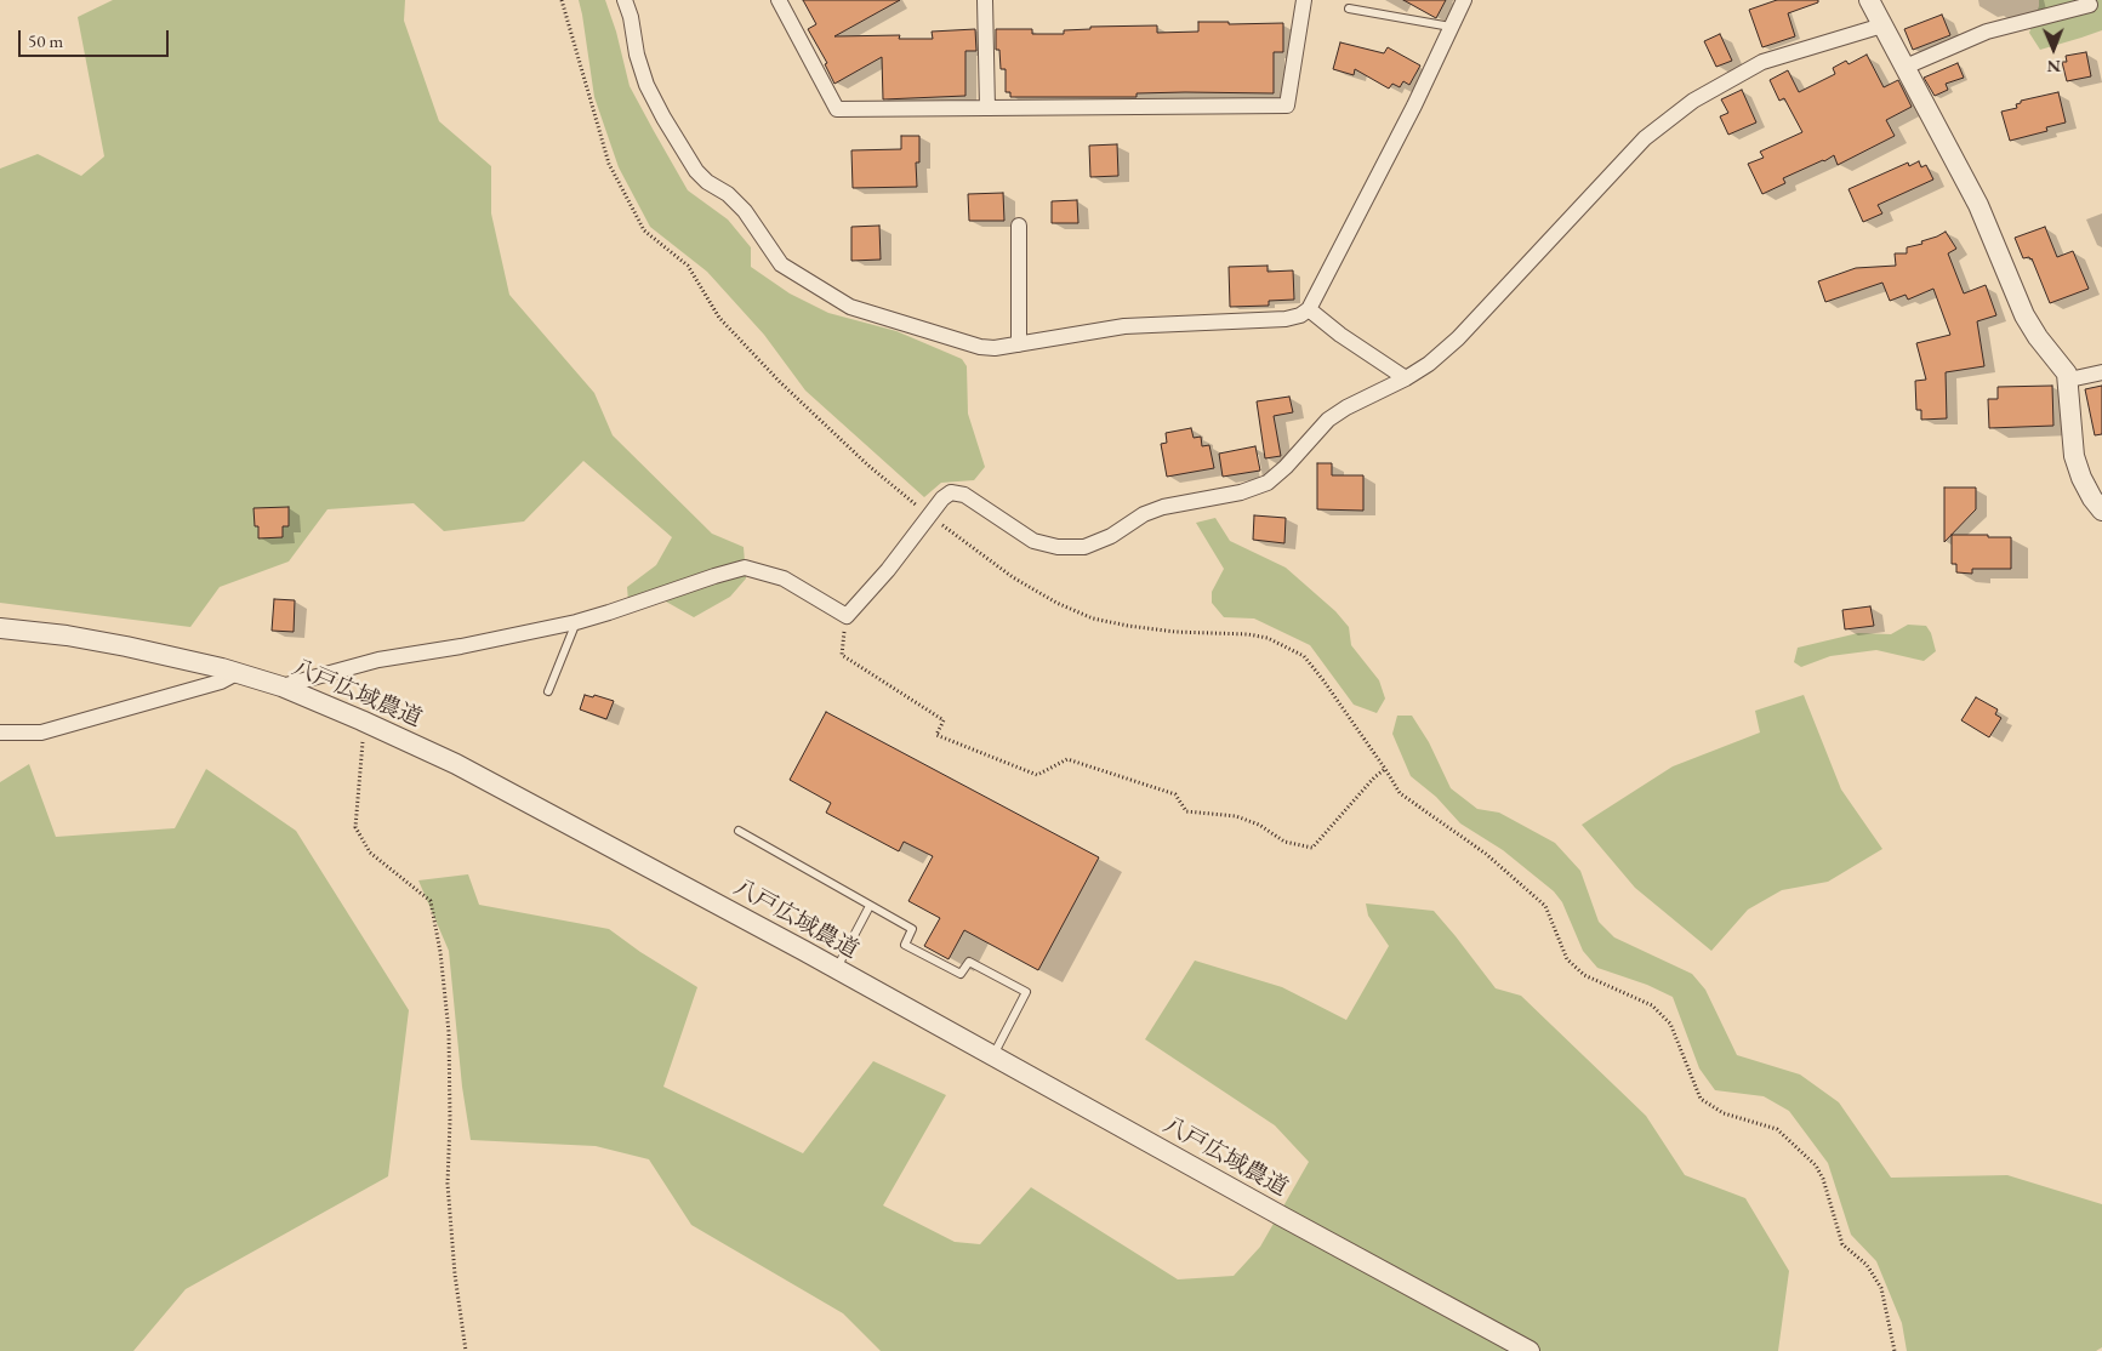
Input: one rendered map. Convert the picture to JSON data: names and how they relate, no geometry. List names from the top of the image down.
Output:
{
  "streets": {
    "street": ["八戸広域農道"]
  },
  "scale_bar": "50 m",
  "north": "bottom"
}
